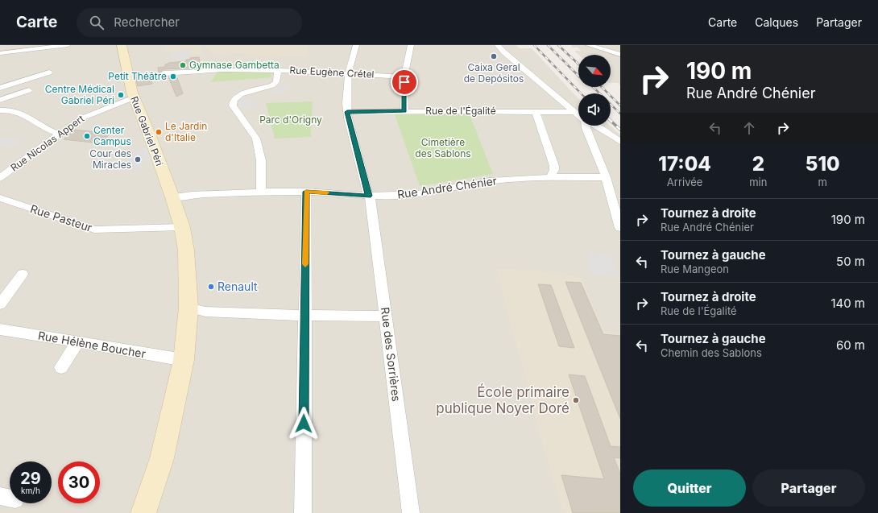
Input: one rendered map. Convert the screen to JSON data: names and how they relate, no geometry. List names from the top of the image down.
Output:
{
  "streets": {
    "street": [
      "Rue Eugène Crétel",
      "Rue de l'Égalité",
      "Rue Gabriel Péri",
      "Rue Nicolas Appert",
      "Rue André Chénier",
      "Rue Pasteur",
      "Rue Hélène Boucher",
      "Rue des Sorrières"
    ]
  },
  "crossings": [
    ["Rue Eugène Crétel", "Rue des Sorrières"],
    ["Rue de l'Égalité", "Rue des Sorrières"],
    ["Rue Gabriel Péri", "Rue Nicolas Appert"],
    ["Rue Gabriel Péri", "Rue André Chénier"],
    ["Rue Gabriel Péri", "Rue Pasteur"],
    ["Rue Gabriel Péri", "Rue Hélène Boucher"],
    ["Rue André Chénier", "Rue des Sorrières"]
  ],
  "parks": ["Parc d'Origny", "Cimetière des Sablons"],
  "places": [
    "Caixa Geral de Depósitos",
    "Gymnase Gambetta",
    "Petit Théâtre",
    "Centre Médical Gabriel Péri",
    "Le Jardin d'Italie",
    "Center Campus",
    "Cour des Miracles",
    "Renault",
    "École primaire publique Noyer Doré"
  ],
  "north": "bottom right",
  "page": {
    "header": "Carte",
    "search": "Rechercher",
    "nav": ["Carte", "Calques", "Partager"],
    "turn": ["190 m", "Rue André Chénier"],
    "eta": [
      "17:04",
      "Arrivée",
      "2",
      "min",
      "510",
      "m"
    ],
    "list": [
      {
        "name": "Tournez à droite",
        "note": "Rue André Chénier",
        "value": "190 m"
      },
      {
        "name": "Tournez à gauche",
        "note": "Rue Mangeon",
        "value": "50 m"
      },
      {
        "name": "Tournez à droite",
        "note": "Rue de l'Égalité",
        "value": "140 m"
      },
      {
        "name": "Tournez à gauche",
        "note": "Chemin des Sablons",
        "value": "60 m"
      }
    ],
    "speed": "29 km/h",
    "limit": "30",
    "buttons": ["Quitter", "Partager"]
  }
}
